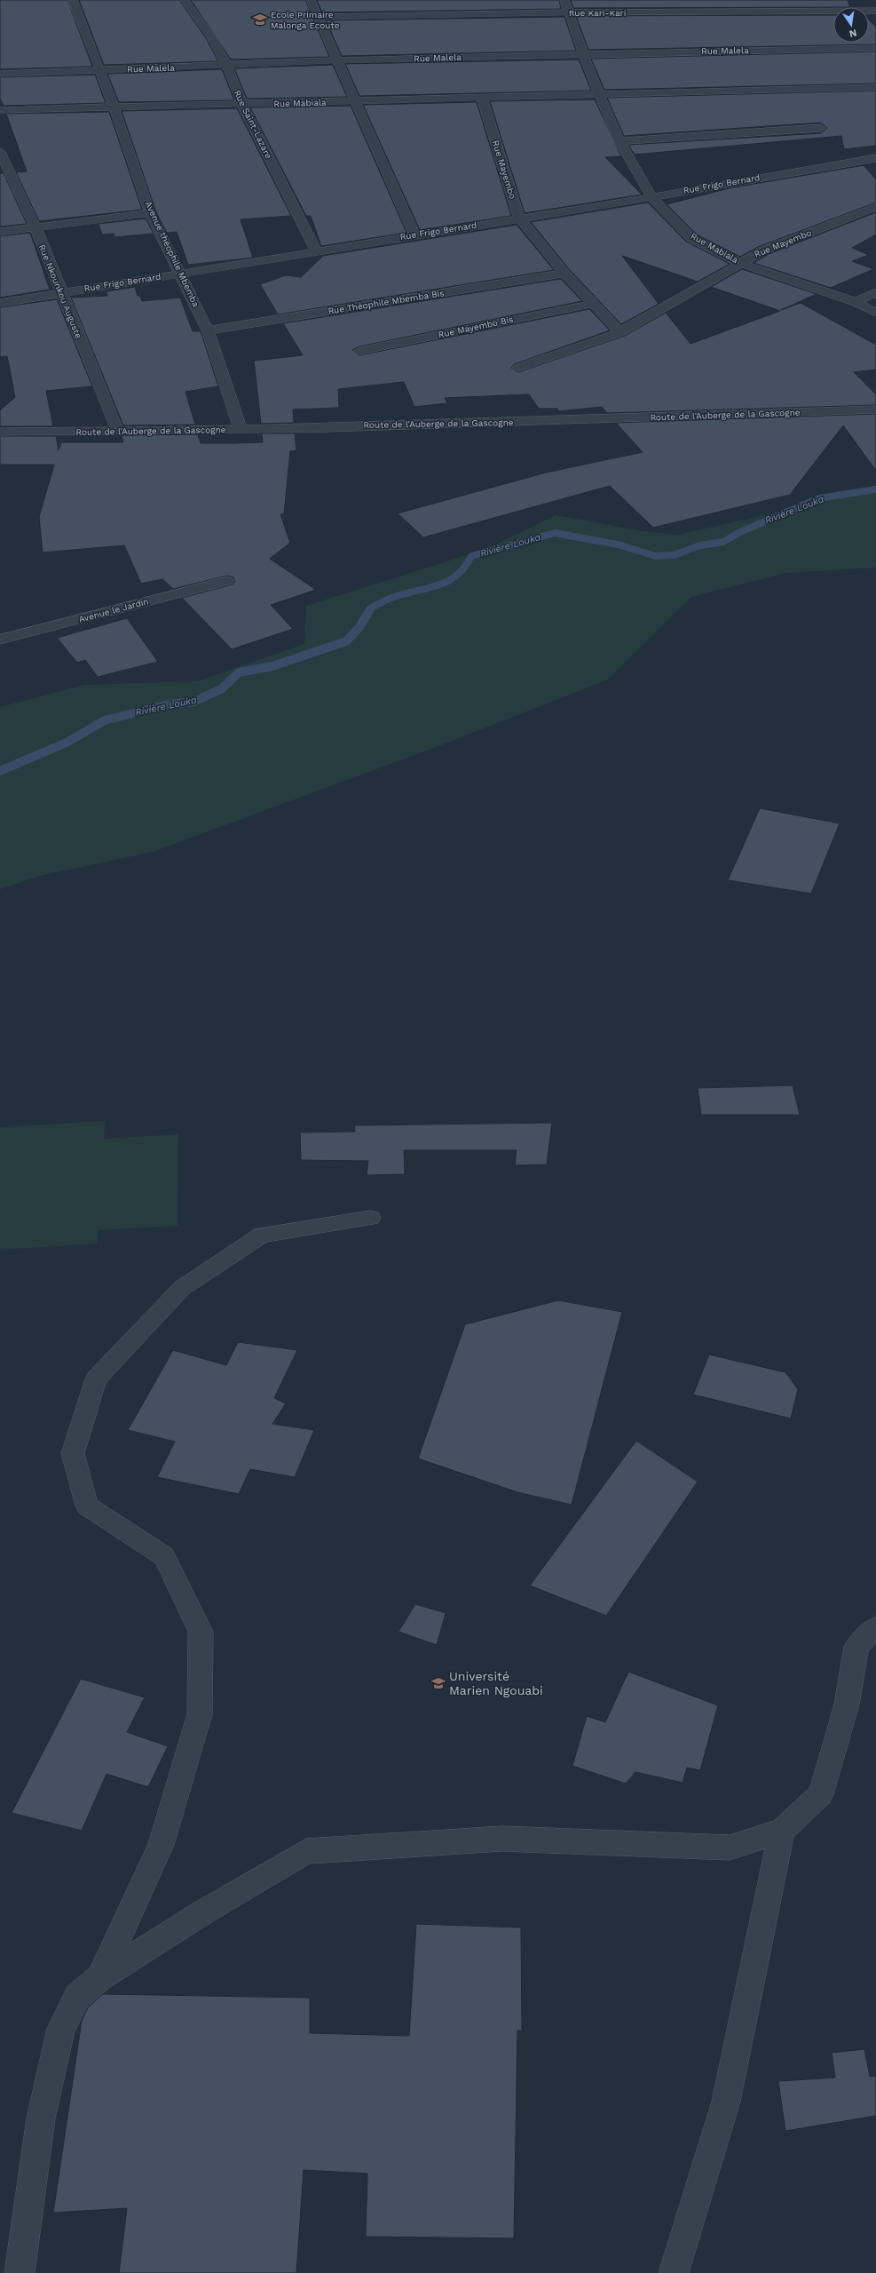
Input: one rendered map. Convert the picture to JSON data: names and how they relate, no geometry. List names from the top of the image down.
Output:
{
  "streets": {
    "street": [
      "Rue Kari-Kari",
      "Rue Malela",
      "Rue Mabiala",
      "Rue Saint-Lazare",
      "Rue Mayembo",
      "Rue Frigo Bernard",
      "Avenue théophile Mbemba",
      "Rue Nkounkou Auguste",
      "Rue Théophile Mbemba Bis",
      "Rue Mayembo Bis",
      "Route de l'Auberge de la Gascogne",
      "Avenue le Jardin"
    ]
  },
  "crossings": [
    ["Rue Kari-Kari", "Rue Mabiala"],
    ["Rue Malela", "Rue Mabiala"],
    ["Rue Malela", "Rue Saint-Lazare"],
    ["Rue Malela", "Avenue théophile Mbemba"],
    ["Rue Mabiala", "Rue Saint-Lazare"],
    ["Rue Mabiala", "Rue Mayembo"],
    ["Rue Mabiala", "Rue Frigo Bernard"],
    ["Rue Mabiala", "Avenue théophile Mbemba"],
    ["Rue Saint-Lazare", "Rue Frigo Bernard"],
    ["Rue Mayembo", "Rue Frigo Bernard"],
    ["Rue Mayembo", "Rue Théophile Mbemba Bis"],
    ["Rue Mayembo", "Rue Mayembo Bis"],
    ["Rue Frigo Bernard", "Avenue théophile Mbemba"],
    ["Rue Frigo Bernard", "Rue Nkounkou Auguste"],
    ["Avenue théophile Mbemba", "Rue Théophile Mbemba Bis"],
    ["Avenue théophile Mbemba", "Route de l'Auberge de la Gascogne"],
    ["Rue Nkounkou Auguste", "Route de l'Auberge de la Gascogne"]
  ],
  "water": ["Rivière Louka"],
  "places": {
    "school or university": ["Ecole Primaire Malonga Ecoute", "Université Marien Ngouabi"]
  },
  "north": "bottom"
}
